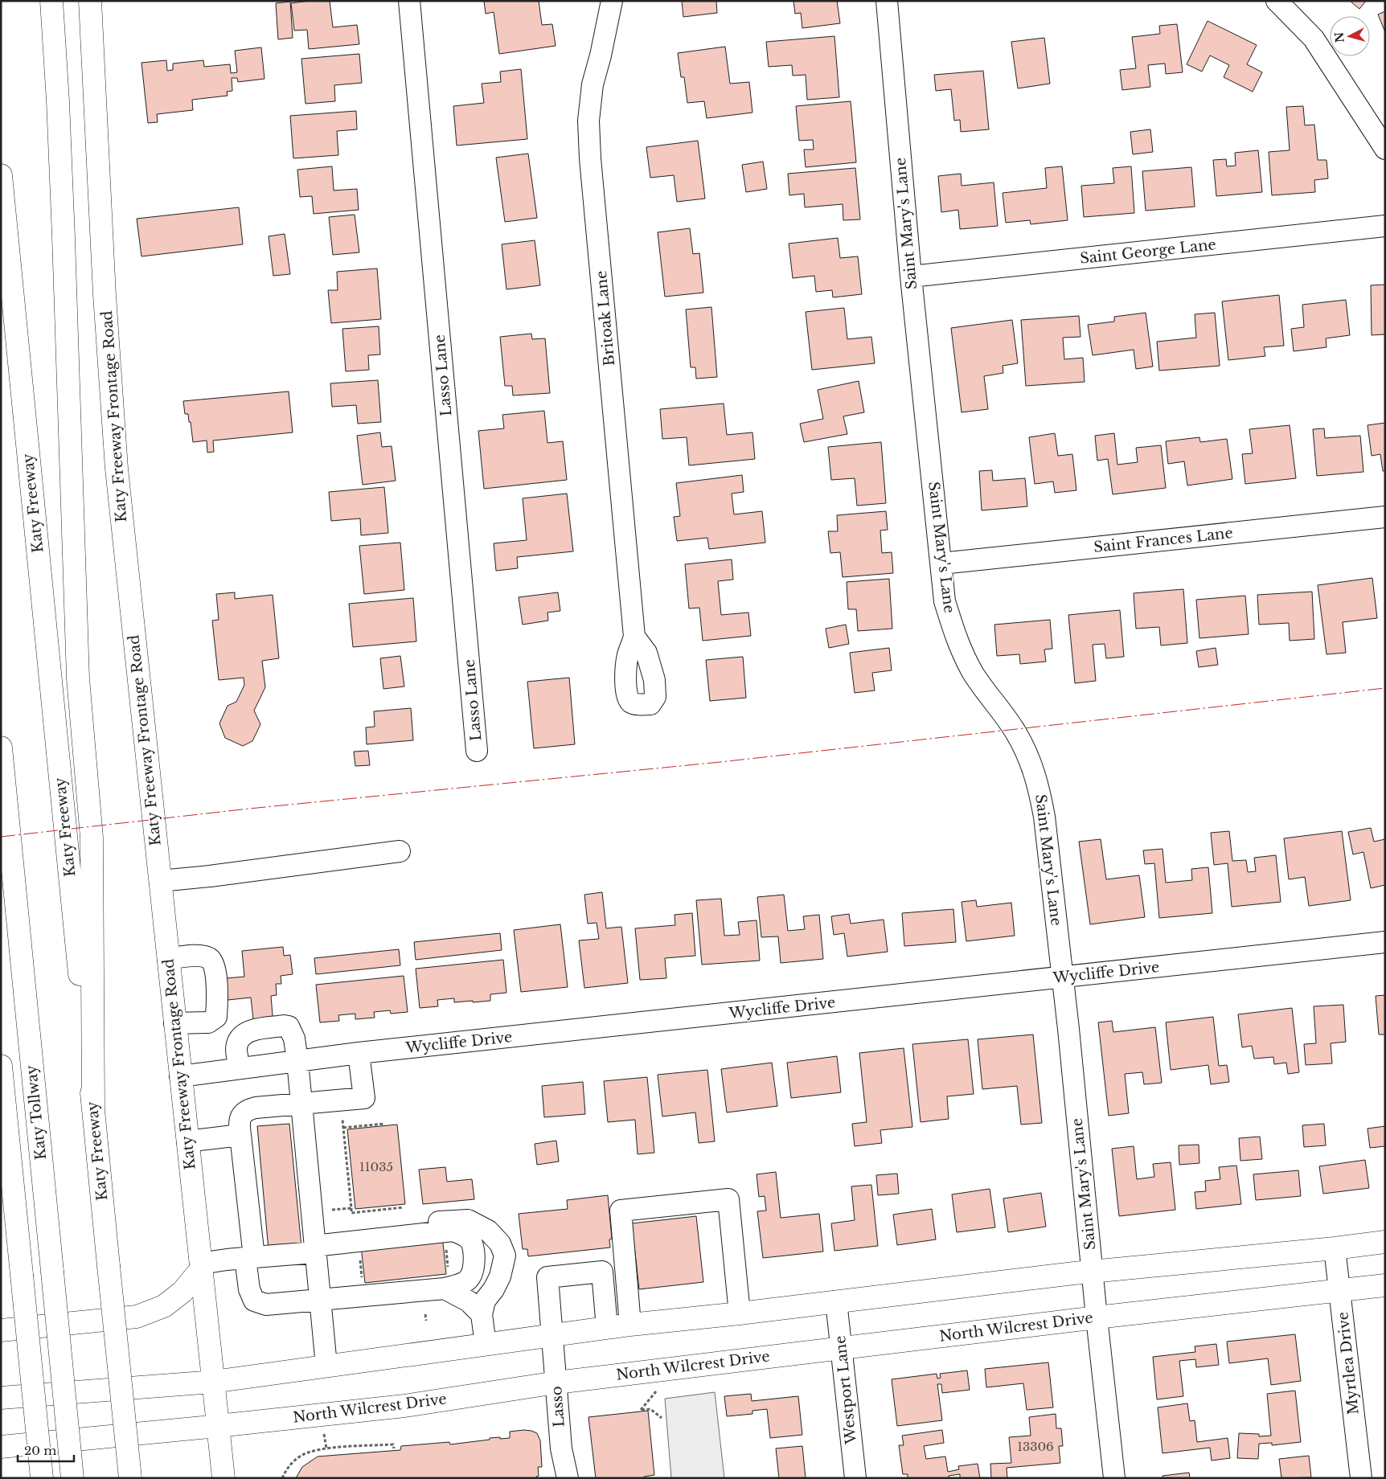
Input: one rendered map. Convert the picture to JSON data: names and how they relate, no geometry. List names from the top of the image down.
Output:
{
  "streets": {
    "main road": [
      "Katy Freeway Frontage Road",
      "Katy Freeway",
      "Katy Tollway",
      "North Wilcrest Drive"
    ],
    "street": [
      "Saint Mary's Lane",
      "Saint George Lane",
      "Britoak Lane",
      "Lasso Lane",
      "Saint Frances Lane",
      "Wycliffe Drive",
      "Myrtlea Drive",
      "Westport Lane",
      "Lasso"
    ]
  },
  "crossings": [
    ["Saint Mary's Lane", "Saint George Lane"],
    ["Saint Mary's Lane", "Saint Frances Lane"],
    ["Saint Mary's Lane", "Wycliffe Drive"],
    ["Saint Mary's Lane", "North Wilcrest Drive"],
    ["Katy Freeway Frontage Road", "Wycliffe Drive"],
    ["Katy Freeway Frontage Road", "North Wilcrest Drive"],
    ["North Wilcrest Drive", "Myrtlea Drive"],
    ["North Wilcrest Drive", "Westport Lane"],
    ["North Wilcrest Drive", "Lasso"]
  ],
  "house_numbers": ["11035", "13306"],
  "scale_bar": "20 m",
  "north": "left"
}
